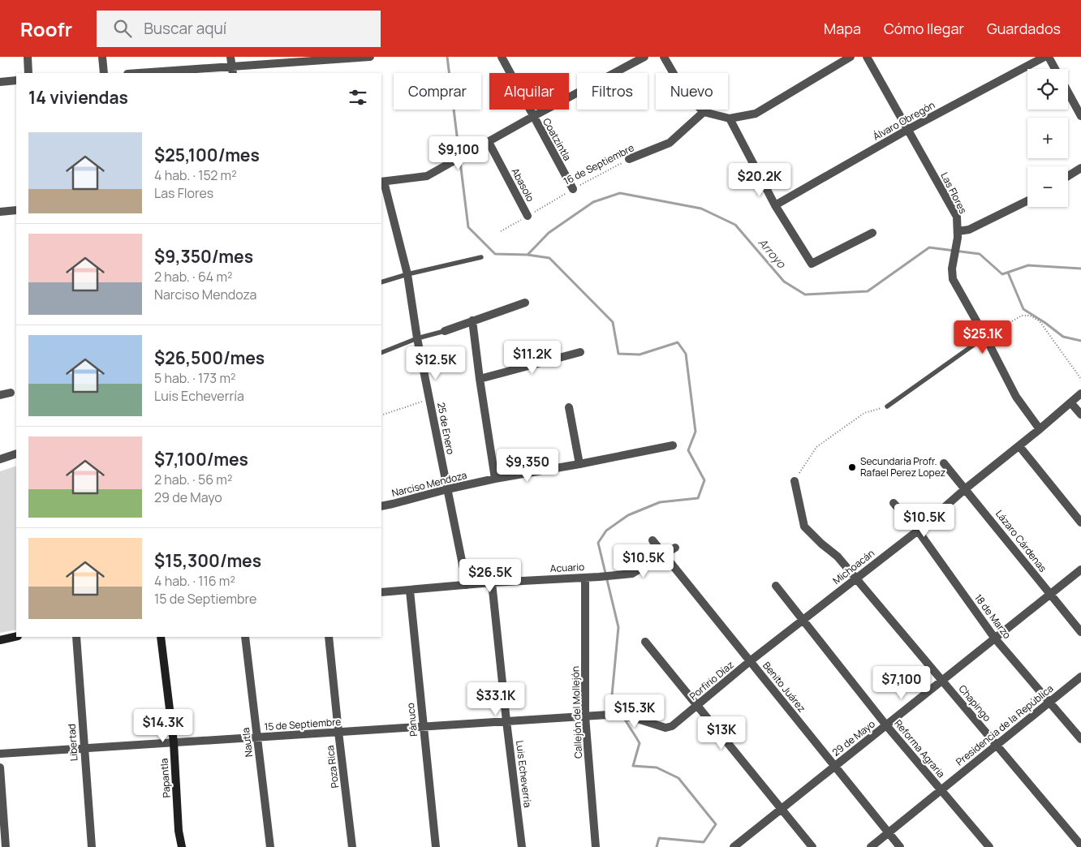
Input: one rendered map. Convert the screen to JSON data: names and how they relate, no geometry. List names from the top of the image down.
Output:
{
  "streets": {
    "street": [
      "Álvaro Obregón",
      "Coatzintla",
      "16 de Septiembre",
      "Abasolo",
      "Las Flores",
      "25 de Enero",
      "Narciso Mendoza",
      "Lázaro Cárdenas",
      "Michoacán",
      "Acuario",
      "18 de Marzo",
      "Porfirio Díaz",
      "Benito Juárez",
      "Chapingo",
      "Callejón del Mollejón",
      "Pánuco",
      "15 de Septiembre",
      "Presidencia de la República",
      "29 de Mayo",
      "Libertad",
      "Nautla",
      "Reforma Agraria",
      "Poza Rica",
      "Luis Echeverría",
      "Papantla"
    ]
  },
  "crossings": [
    ["Álvaro Obregón", "Las Flores"],
    ["Coatzintla", "16 de Septiembre"],
    ["16 de Septiembre", "Abasolo"],
    ["Las Flores", "Michoacán"],
    ["25 de Enero", "Narciso Mendoza"],
    ["25 de Enero", "Acuario"],
    ["Lázaro Cárdenas", "Michoacán"],
    ["Lázaro Cárdenas", "29 de Mayo"],
    ["Michoacán", "18 de Marzo"],
    ["Michoacán", "Porfirio Díaz"],
    ["Michoacán", "Benito Juárez"],
    ["Michoacán", "Chapingo"],
    ["Michoacán", "Reforma Agraria"],
    ["Acuario", "Benito Juárez"],
    ["Acuario", "Callejón del Mollejón"],
    ["Acuario", "Pánuco"],
    ["Acuario", "Luis Echeverría"],
    ["18 de Marzo", "Presidencia de la República"],
    ["18 de Marzo", "29 de Mayo"],
    ["Porfirio Díaz", "Benito Juárez"],
    ["Porfirio Díaz", "15 de Septiembre"],
    ["Benito Juárez", "Presidencia de la República"],
    ["Benito Juárez", "29 de Mayo"],
    ["Chapingo", "Presidencia de la República"],
    ["Chapingo", "29 de Mayo"],
    ["Callejón del Mollejón", "15 de Septiembre"],
    ["Pánuco", "15 de Septiembre"],
    ["15 de Septiembre", "Libertad"],
    ["15 de Septiembre", "Nautla"],
    ["15 de Septiembre", "Poza Rica"],
    ["15 de Septiembre", "Luis Echeverría"],
    ["15 de Septiembre", "Papantla"],
    ["Presidencia de la República", "Reforma Agraria"],
    ["29 de Mayo", "Reforma Agraria"]
  ],
  "water": ["Arroyo"],
  "places": ["Secundaria Profr. Rafael Perez Lopez"],
  "page": {
    "header": "Roofr",
    "search": "Buscar aquí",
    "nav": ["Mapa", "Cómo llegar", "Guardados"],
    "map_buttons": ["+", "−"],
    "chip": [
      "Comprar",
      "Alquilar",
      "Filtros",
      "Nuevo"
    ],
    "heading": "14 viviendas",
    "list": [
      {
        "name": "$25,100/mes",
        "note": "4 hab. · 152 m² · Las Flores"
      },
      {
        "name": "$9,350/mes",
        "note": "2 hab. · 64 m² · Narciso Mendoza"
      },
      {
        "name": "$26,500/mes",
        "note": "5 hab. · 173 m² · Luis Echeverría"
      },
      {
        "name": "$7,100/mes",
        "note": "2 hab. · 56 m² · 29 de Mayo"
      },
      {
        "name": "$15,300/mes",
        "note": "4 hab. · 116 m² · 15 de Septiembre"
      }
    ],
    "price": [
      "$9,100",
      "$20.2K",
      "$25.1K",
      "$11.2K",
      "$12.5K",
      "$9,350",
      "$10.5K",
      "$10.5K",
      "$26.5K",
      "$7,100",
      "$33.1K",
      "$15.3K",
      "$14.3K",
      "$13K"
    ]
  }
}
